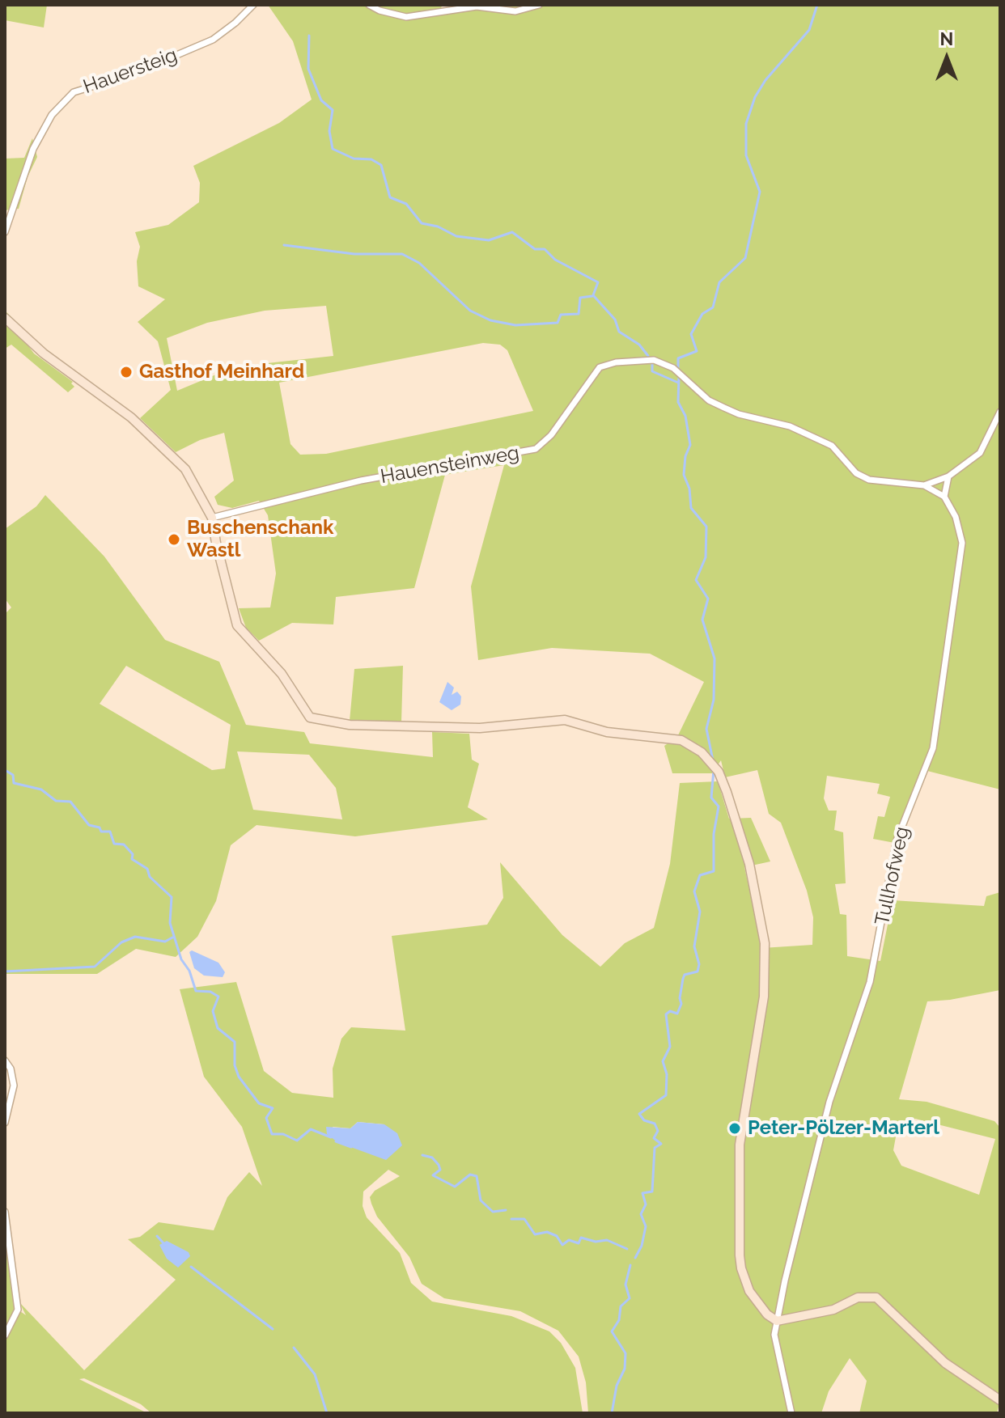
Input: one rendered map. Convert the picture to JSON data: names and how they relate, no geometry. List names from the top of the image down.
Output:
{
  "streets": {
    "street": ["Hauersteig", "Hauensteinweg", "Tullhofweg"]
  },
  "crossings": [
    ["Hauensteinweg", "Tullhofweg"]
  ],
  "places": ["Gasthof Meinhard", "Buschenschank Wastl", "Peter-Pölzer-Marterl"],
  "north": "top"
}
